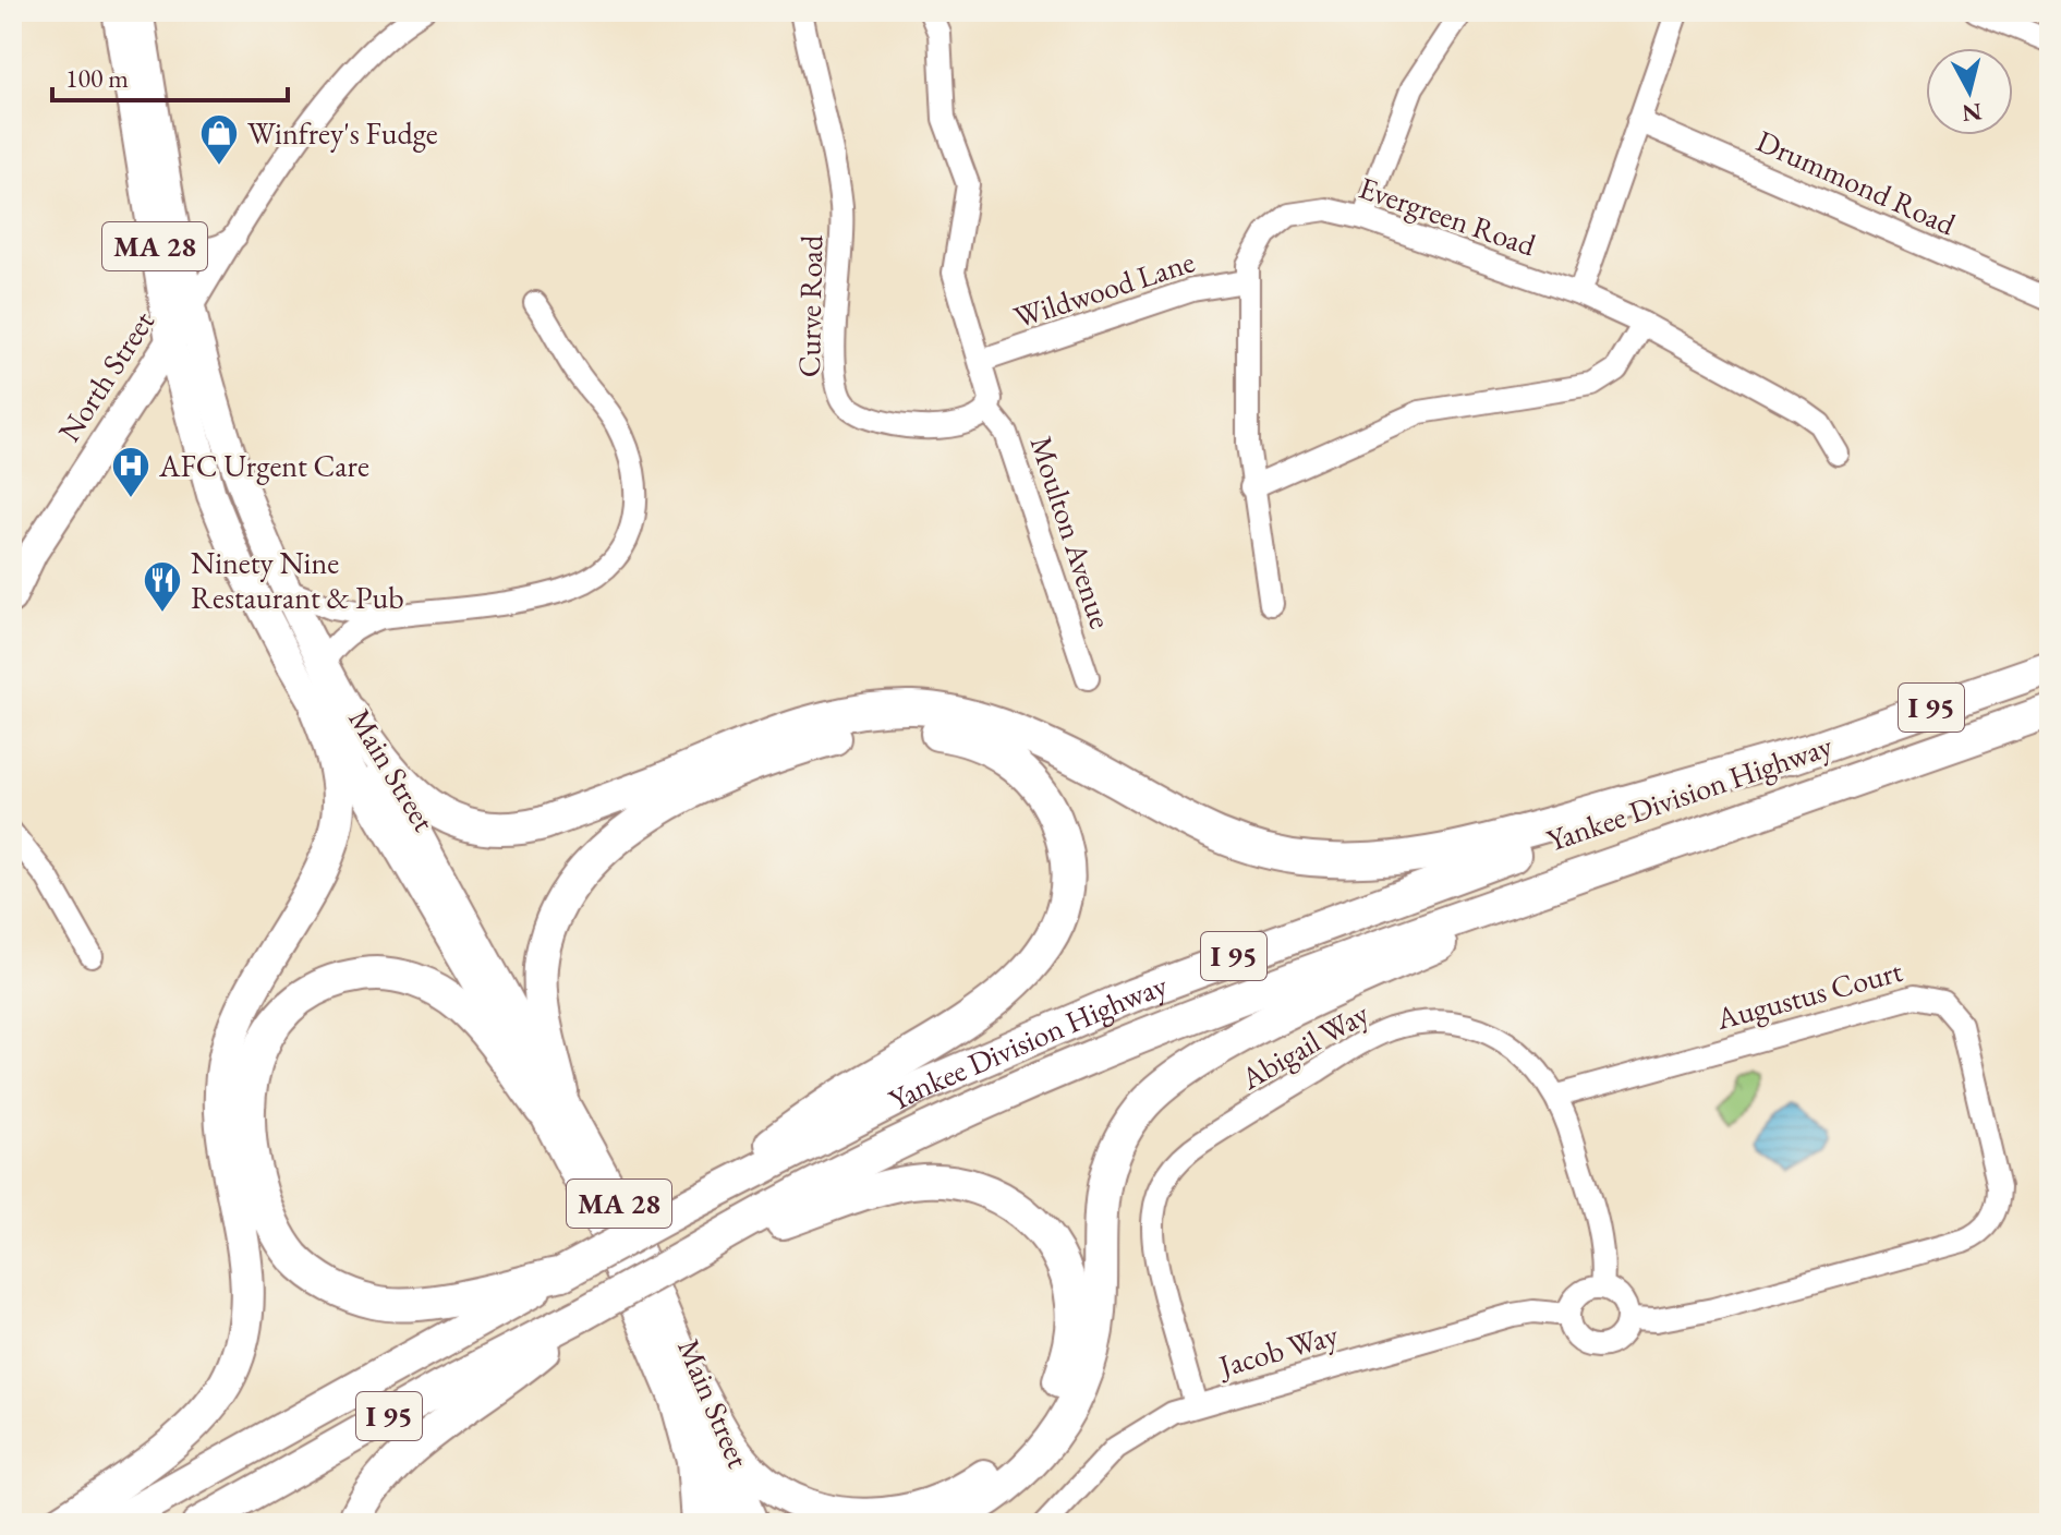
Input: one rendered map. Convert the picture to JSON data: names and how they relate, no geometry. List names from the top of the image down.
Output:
{
  "streets": {
    "highway": ["I 95", "Yankee Division Highway"],
    "main road": ["MA 28", "North Street", "Main Street"],
    "street": [
      "Drummond Road",
      "Evergreen Road",
      "Wildwood Lane",
      "Curve Road",
      "Moulton Avenue",
      "Augustus Court",
      "Abigail Way",
      "Jacob Way"
    ]
  },
  "crossings": [
    ["Evergreen Road", "Wildwood Lane"],
    ["Curve Road", "Moulton Avenue"],
    ["North Street", "Main Street"],
    ["Augustus Court", "Abigail Way"],
    ["Augustus Court", "Jacob Way"],
    ["Abigail Way", "Jacob Way"]
  ],
  "places": {
    "shop": ["Winfrey's Fudge"],
    "hospital": ["AFC Urgent Care"],
    "restaurant": ["Ninety Nine Restaurant & Pub"]
  },
  "scale_bar": "100 m",
  "north": "bottom"
}
